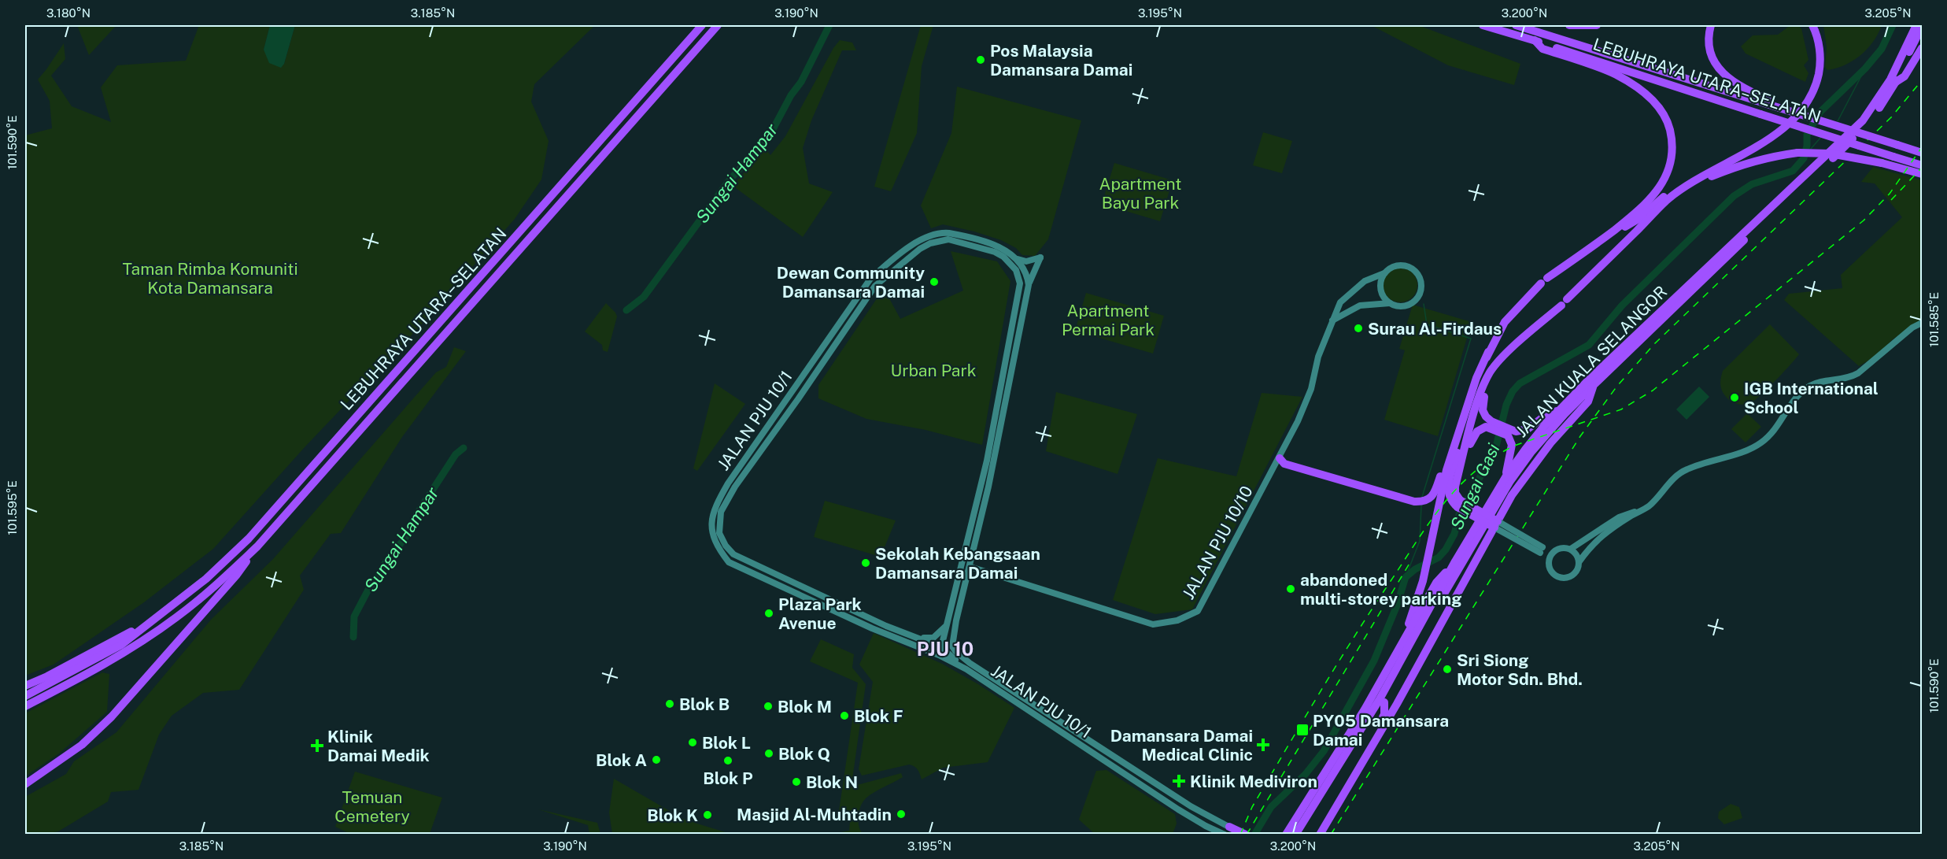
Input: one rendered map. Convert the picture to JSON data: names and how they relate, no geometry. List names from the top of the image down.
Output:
{
  "streets": {
    "highway": ["LEBUHRAYA UTARA–SELATAN", "JALAN KUALA SELANGOR"],
    "street": ["JALAN PJU 10/1", "JALAN PJU 10/10"]
  },
  "districts": ["PJU 10"],
  "water": ["Sungai Hampar", "Sungai Gasi"],
  "parks": [
    "Apartment Bayu Park",
    "Taman Rimba Komuniti Kota Damansara",
    "Apartment Permai Park",
    "Urban Park",
    "Temuan Cemetery"
  ],
  "places": {
    "other": [
      "Pos Malaysia Damansara Damai",
      "Dewan Community Damansara Damai",
      "Surau Al-Firdaus",
      "IGB International School",
      "Sekolah Kebangsaan Damansara Damai",
      "abandoned multi-storey parking",
      "Plaza Park Avenue",
      "Sri Siong Motor Sdn. Bhd.",
      "Blok B",
      "Blok M",
      "Blok F",
      "Blok L",
      "Blok Q",
      "Blok A",
      "Blok P",
      "Blok N",
      "Masjid Al-Muhtadin",
      "Blok K"
    ],
    "transit": ["PY05 Damansara Damai"],
    "health": ["Damansara Damai Medical Clinic", "Klinik Damai Medik", "Klinik Mediviron"]
  },
  "coordinates": [
    "3.180°N",
    "3.185°N",
    "3.190°N",
    "3.195°N",
    "3.200°N",
    "3.205°N",
    "101.590°E",
    "101.585°E",
    "101.595°E"
  ]
}
